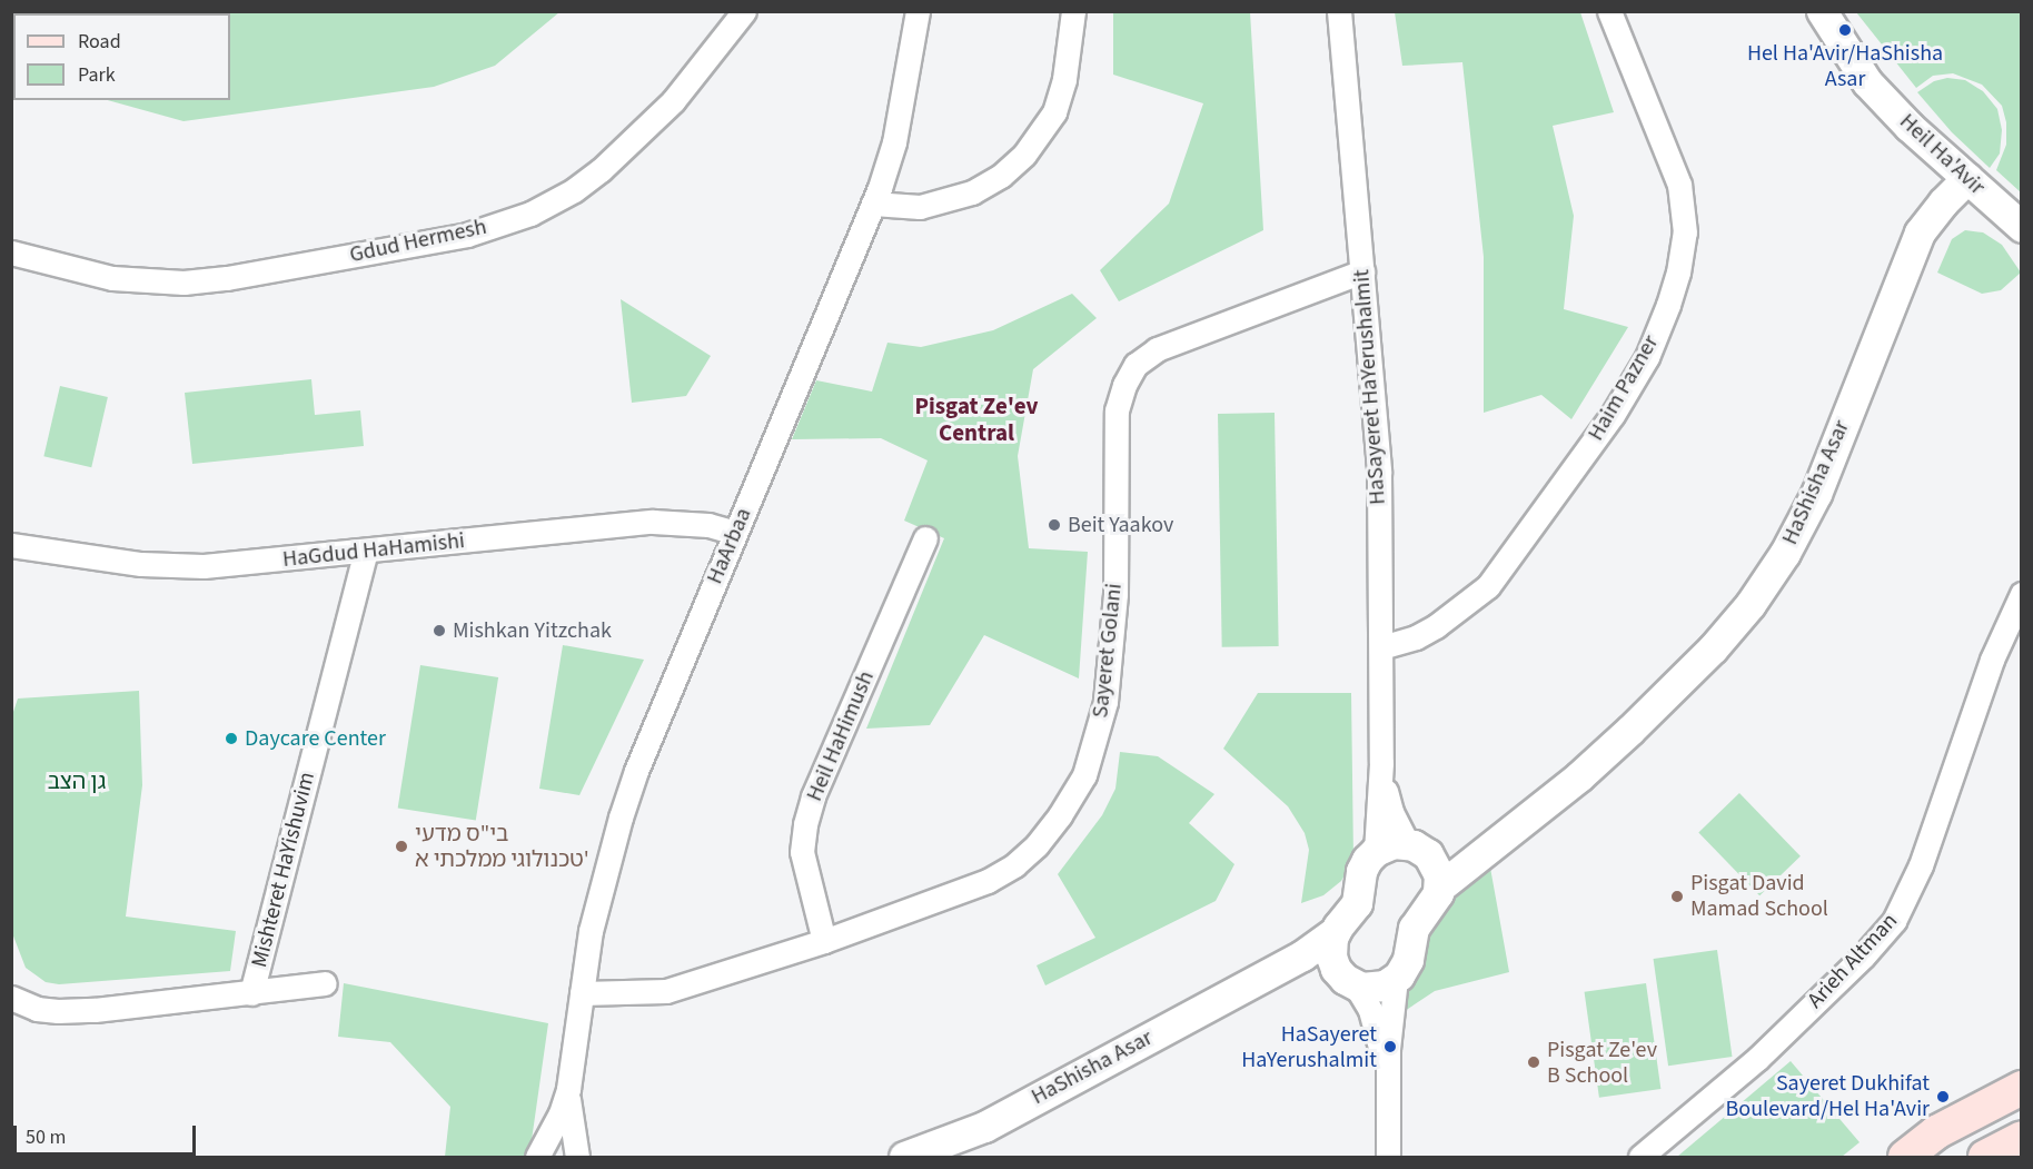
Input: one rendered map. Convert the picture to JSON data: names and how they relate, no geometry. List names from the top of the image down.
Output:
{
  "streets": {
    "street": [
      "Heil Ha'Avir",
      "Gdud Hermesh",
      "HaSayeret HaYerushalmit",
      "Haim Pazner",
      "HaShisha Asar",
      "HaArbaa",
      "HaGdud HaHamishi",
      "Sayeret Golani",
      "Heil HaHimush",
      "Mishteret HaYishuvim",
      "Arieh Altman"
    ]
  },
  "crossings": [
    ["Heil Ha'Avir", "HaShisha Asar"],
    ["HaSayeret HaYerushalmit", "Haim Pazner"],
    ["HaSayeret HaYerushalmit", "HaShisha Asar"],
    ["HaSayeret HaYerushalmit", "Sayeret Golani"],
    ["HaArbaa", "HaGdud HaHamishi"],
    ["HaArbaa", "Sayeret Golani"],
    ["HaGdud HaHamishi", "Mishteret HaYishuvim"],
    ["Sayeret Golani", "Heil HaHimush"]
  ],
  "districts": ["Pisgat Ze'ev Central"],
  "parks": ["גן הצב"],
  "places": [
    "Hel Ha'Avir/HaShisha Asar",
    "Beit Yaakov",
    "Mishkan Yitzchak",
    "Daycare Center",
    "בי\"ס מדעי טכנולוגי ממלכתי א'",
    "Pisgat David Mamad School",
    "HaSayeret HaYerushalmit",
    "Pisgat Ze'ev B School",
    "Sayeret Dukhifat Boulevard/Hel Ha'Avir"
  ],
  "legend": ["Road", "Park"],
  "scale_bar": "50 m"
}
